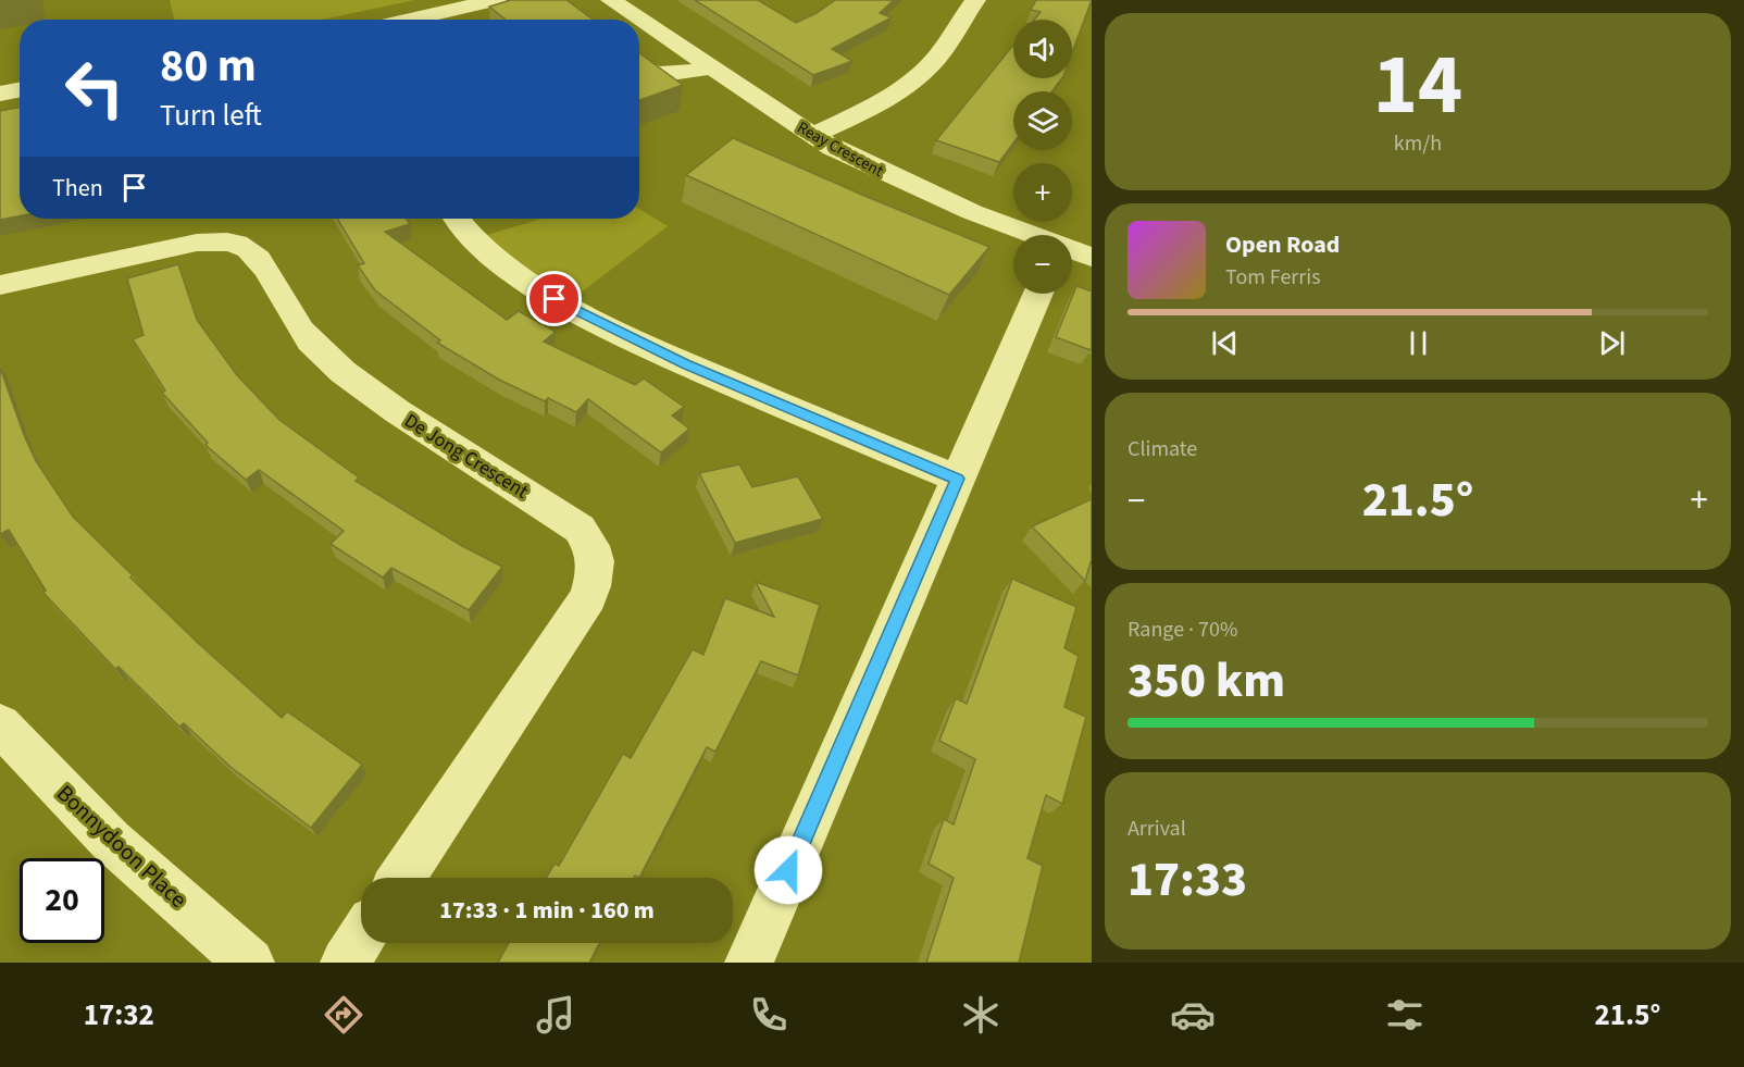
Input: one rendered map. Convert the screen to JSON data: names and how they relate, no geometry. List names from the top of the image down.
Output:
{
  "streets": {
    "street": ["Reay Crescent", "De Jong Crescent", "Bonnydoon Place"]
  },
  "page": {
    "tile": [
      ["14", "km/h"],
      "Climate",
      ["Range · 70%", "350 km"],
      ["Arrival", "17:33"]
    ],
    "map_buttons": ["+", "−"],
    "turn": ["80 m", "Turn left"],
    "then": "Then",
    "song": ["Open Road", "Tom Ferris"],
    "heat": ["−", "21.5°", "+"],
    "limit": "20",
    "trip": "17:33 · 1 min · 160 m",
    "tabs": ["17:32", "21.5°"]
  }
}
